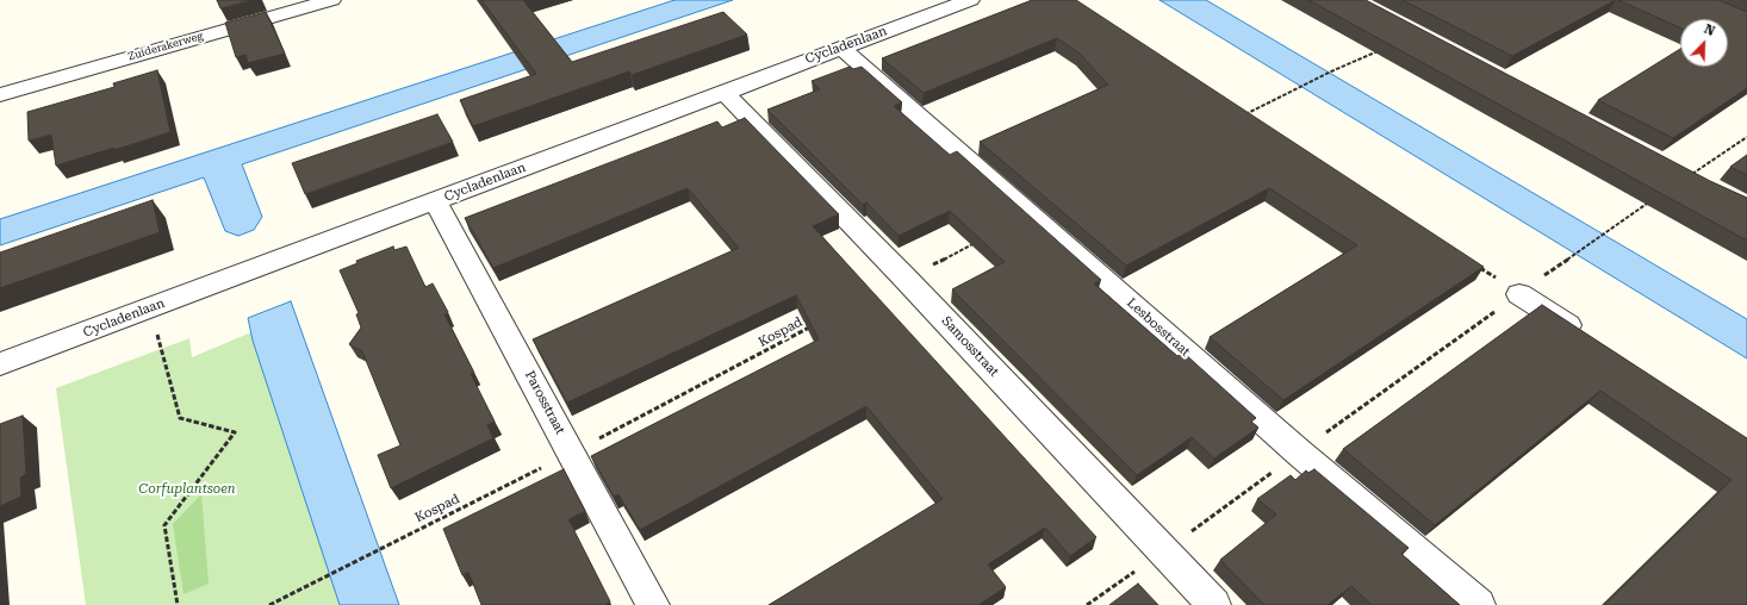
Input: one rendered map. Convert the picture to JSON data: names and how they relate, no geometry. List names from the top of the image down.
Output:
{
  "streets": {
    "street": [
      "Cycladenlaan",
      "Zuiderakerweg",
      "Lesbosstraat",
      "Samosstraat",
      "Parosstraat"
    ],
    "path": ["Kospad"]
  },
  "crossings": [
    ["Cycladenlaan", "Lesbosstraat"],
    ["Cycladenlaan", "Samosstraat"],
    ["Cycladenlaan", "Parosstraat"],
    ["Kospad", "Parosstraat"]
  ],
  "parks": ["Corfuplantsoen"],
  "north": "top right"
}
